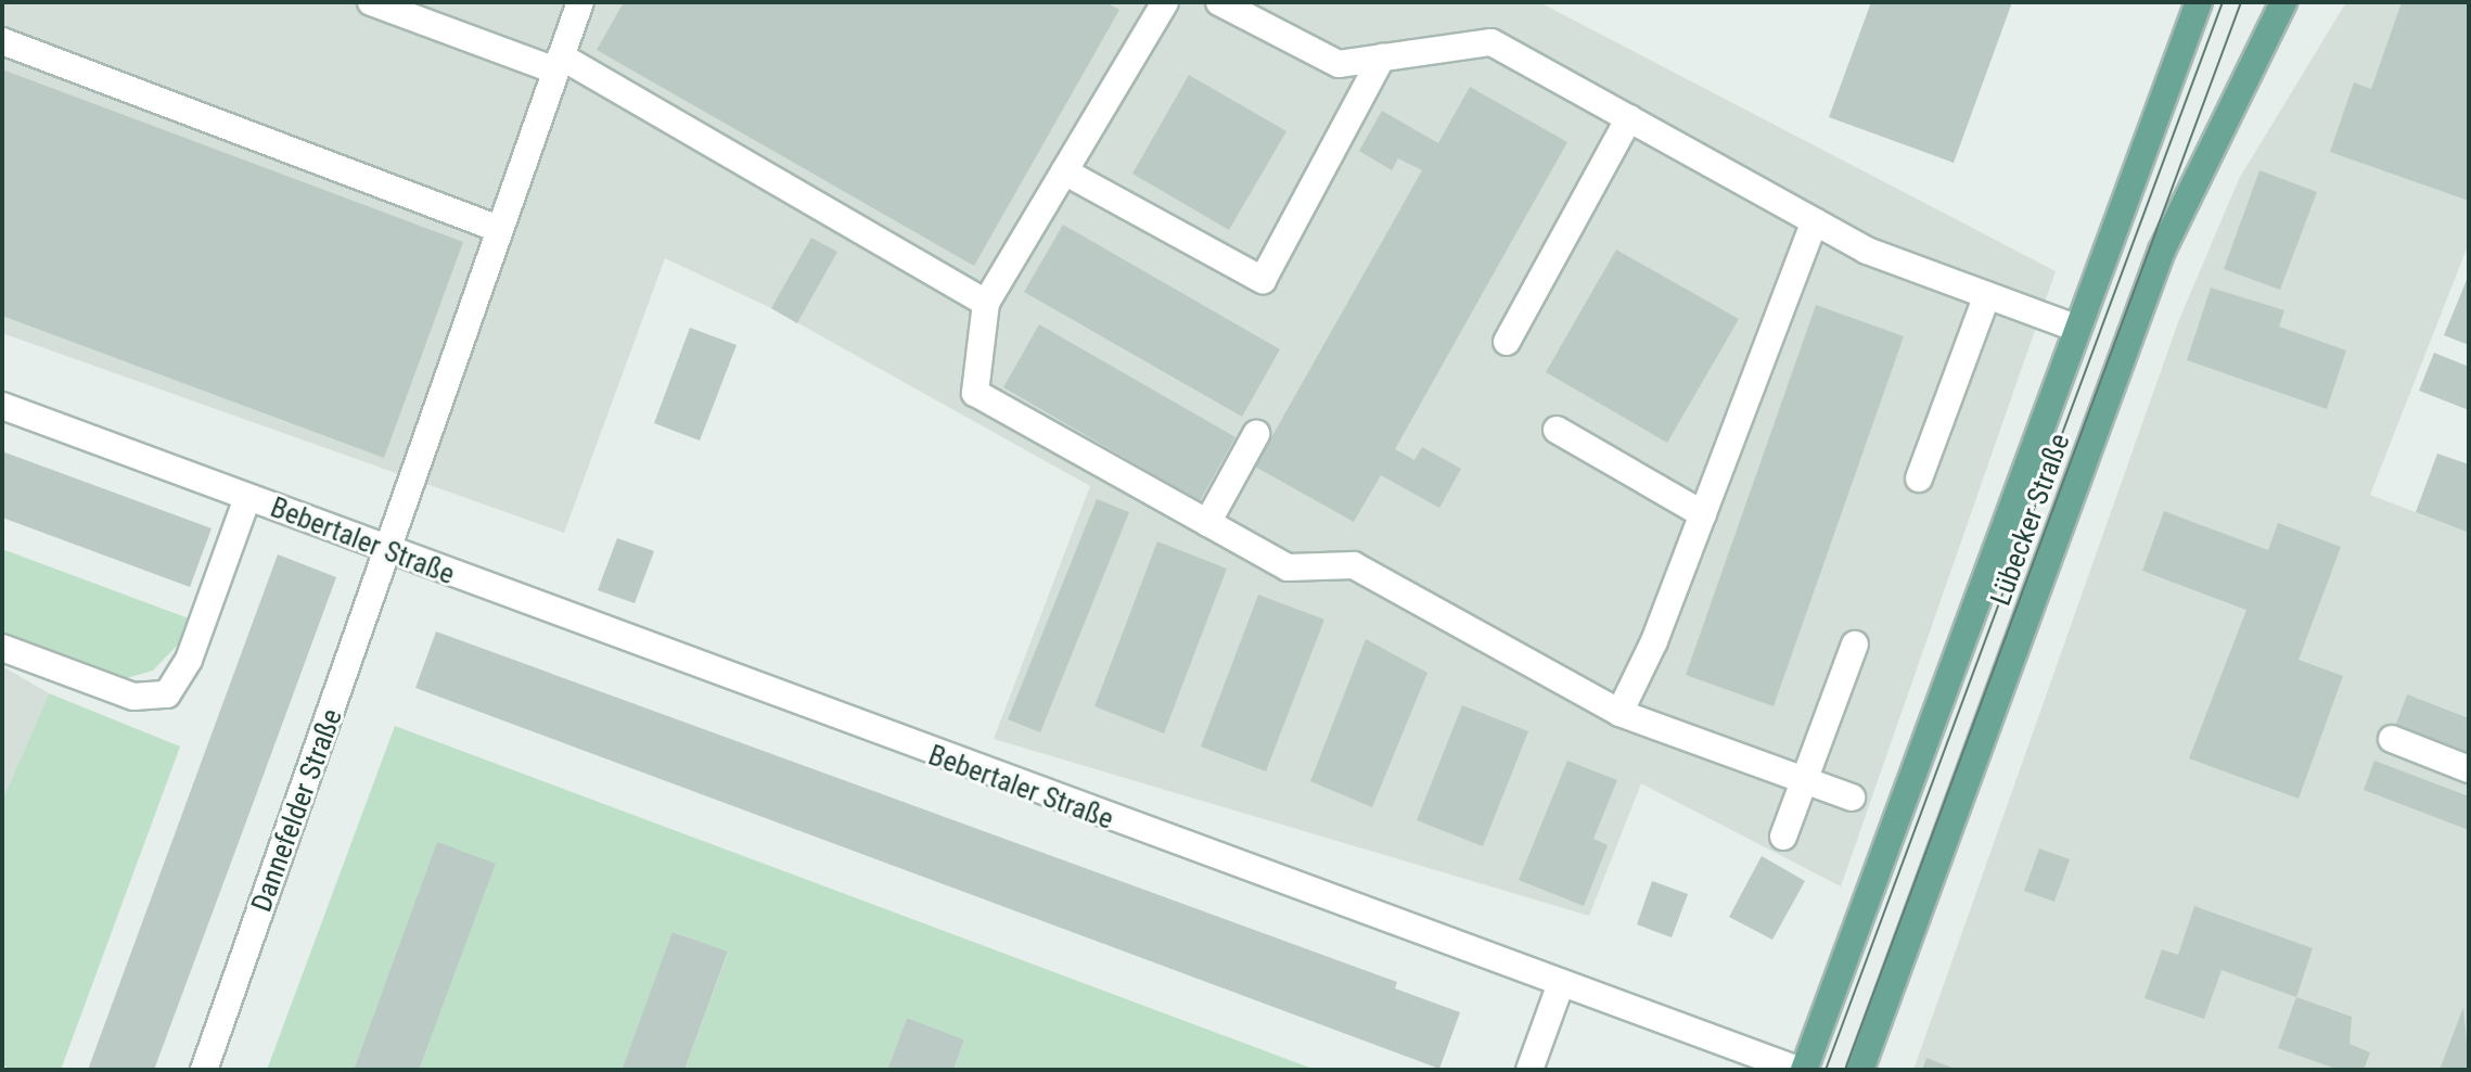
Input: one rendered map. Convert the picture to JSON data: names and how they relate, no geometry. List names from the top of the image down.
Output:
{
  "streets": {
    "main road": ["Lübecker Straße"],
    "street": ["Bebertaler Straße", "Dannefelder Straße"]
  },
  "crossings": [
    ["Bebertaler Straße", "Dannefelder Straße"]
  ]
}
